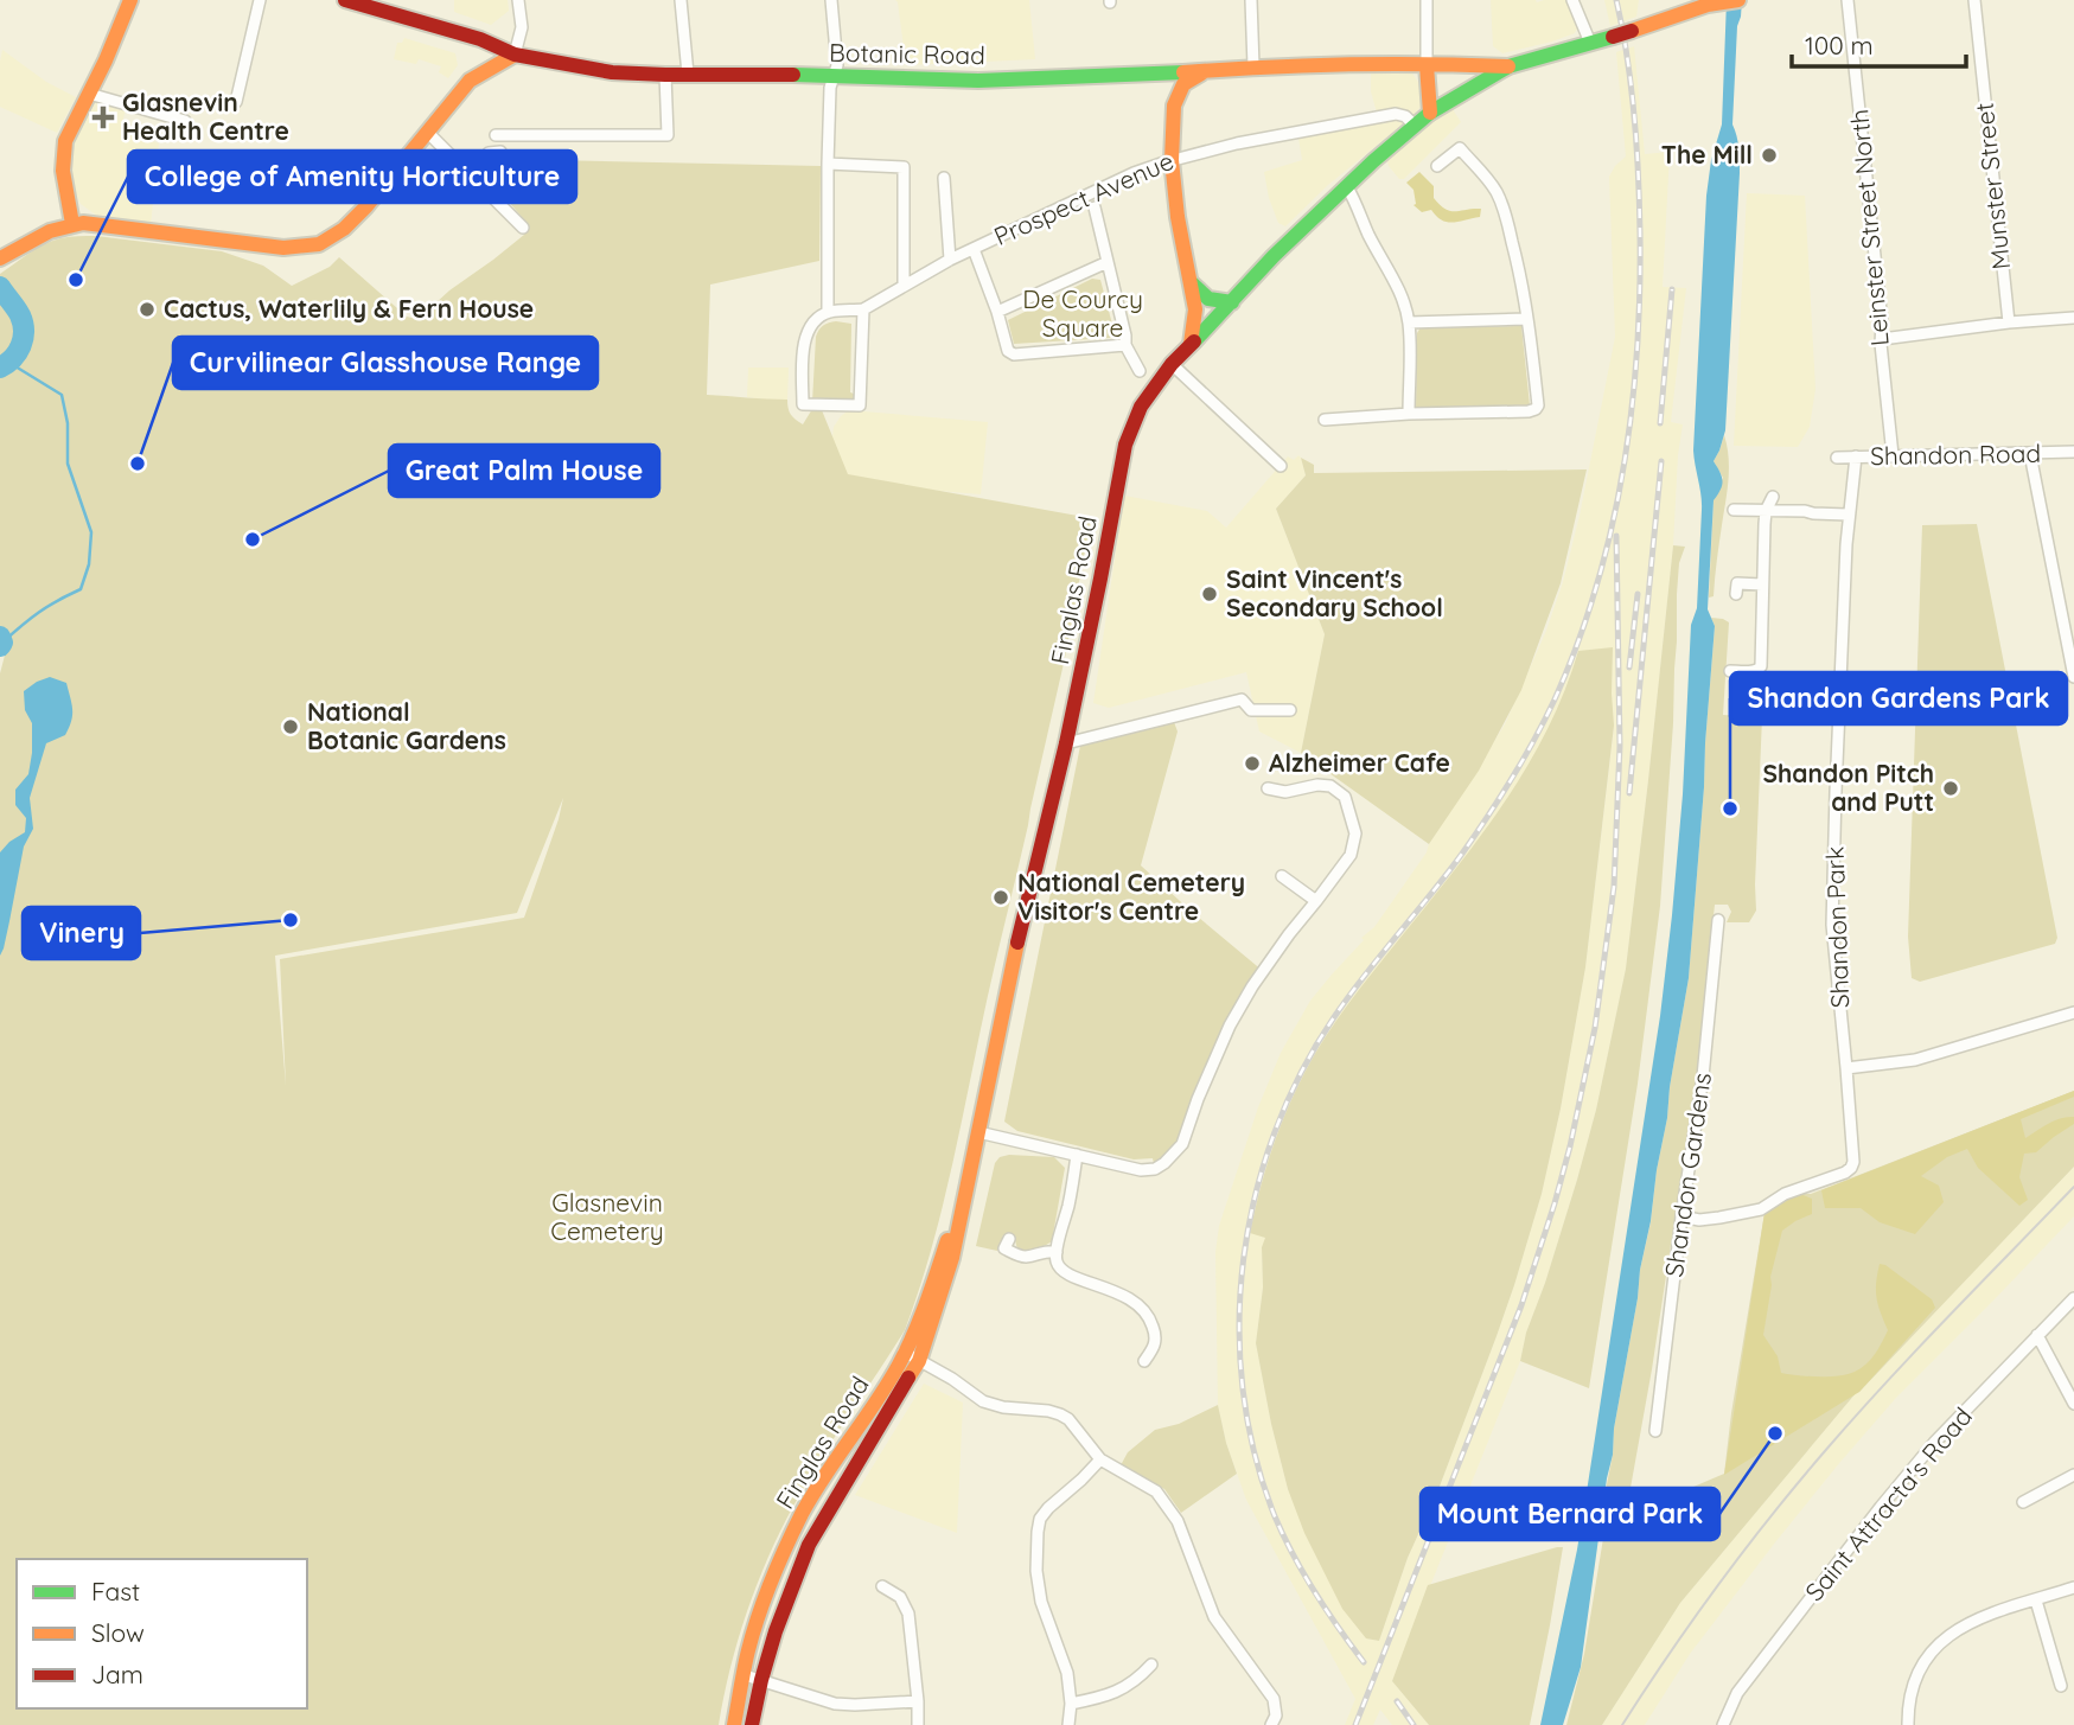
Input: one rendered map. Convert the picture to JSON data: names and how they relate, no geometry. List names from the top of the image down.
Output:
{
  "streets": {
    "main road": ["Botanic Road", "Finglas Road"],
    "street": [
      "Munster Street",
      "Prospect Avenue",
      "Leinster Street North",
      "Shandon Road",
      "Shandon Park",
      "Shandon Gardens",
      "Saint Attracta's Road"
    ]
  },
  "crossings": [
    ["Botanic Road", "Finglas Road"],
    ["Prospect Avenue", "Finglas Road"],
    ["Leinster Street North", "Shandon Road"],
    ["Shandon Road", "Shandon Park"],
    ["Shandon Park", "Shandon Gardens"]
  ],
  "parks": ["De Courcy Square", "Glasnevin Cemetery"],
  "places": {
    "health": ["Glasnevin Health Centre"],
    "other": [
      "The Mill",
      "College of Amenity Horticulture",
      "Cactus, Waterlily & Fern House",
      "Curvilinear Glasshouse Range",
      "Great Palm House",
      "Saint Vincent's Secondary School",
      "National Botanic Gardens",
      "Alzheimer Cafe",
      "Shandon Pitch and Putt",
      "Shandon Gardens Park",
      "National Cemetery Visitor's Centre",
      "Vinery",
      "Mount Bernard Park"
    ]
  },
  "legend": ["Fast", "Slow", "Jam"],
  "scale_bar": "100 m"
}
